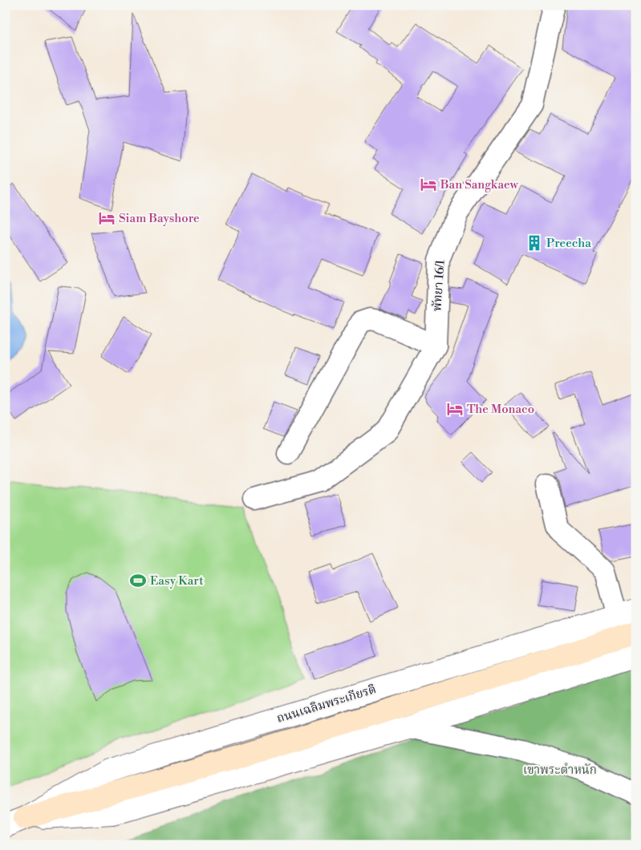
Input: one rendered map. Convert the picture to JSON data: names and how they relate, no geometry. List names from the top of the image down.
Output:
{
  "streets": {
    "street": ["พัทยา 16/1", "ถนนเฉลิมพระเกียรติ"]
  },
  "parks": ["เขาพระตำหนัก"],
  "places": {
    "hotel": ["Ban Sangkaew", "Siam Bayshore", "The Monaco"],
    "building": ["Preecha"],
    "sports": ["Easy Kart"]
  }
}
